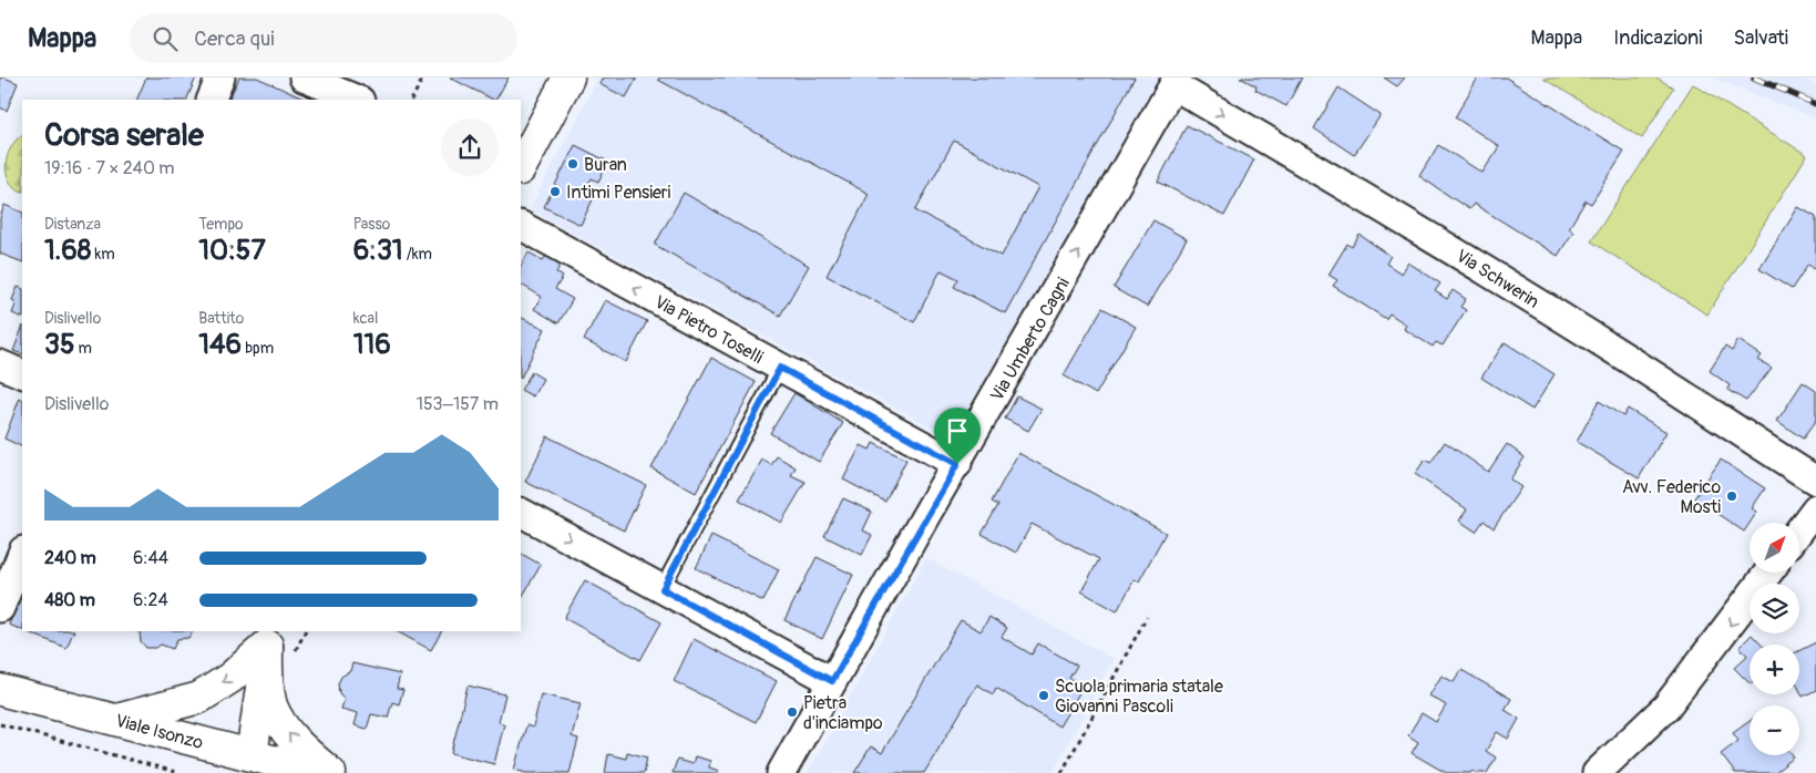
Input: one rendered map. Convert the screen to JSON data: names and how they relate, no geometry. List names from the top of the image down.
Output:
{
  "streets": {
    "main road": ["Viale Isonzo"],
    "street": ["Via Schwerin", "Via Pietro Toselli", "Via Umberto Cagni"]
  },
  "crossings": [
    ["Via Schwerin", "Via Umberto Cagni"],
    ["Via Pietro Toselli", "Via Umberto Cagni"]
  ],
  "one_way": ["Via Schwerin", "Via Pietro Toselli", "Via Umberto Cagni"],
  "places": [
    "Buran",
    "Intimi Pensieri",
    "Avv. Federico Mosti",
    "Scuola primaria statale Giovanni Pascoli",
    "Pietra d'inciampo"
  ],
  "north": "top right",
  "page": {
    "header": "Mappa",
    "search": "Cerca qui",
    "nav": ["Mappa", "Indicazioni", "Salvati"],
    "heading": ["Corsa serale", "19:16 · 7 × 240 m"],
    "stats": [
      ["Distanza", "1.68 km"],
      ["Tempo", "10:57"],
      ["Passo", "6:31 /km"],
      ["Dislivello", "35 m"],
      ["Battito", "146 bpm"],
      ["kcal", "116"]
    ],
    "chart": ["Dislivello", "153–157 m"],
    "map_buttons": ["+", "−"],
    "list": [
      {
        "name": "240 m",
        "note": "6:44"
      },
      {
        "name": "480 m",
        "note": "6:24"
      }
    ]
  }
}
